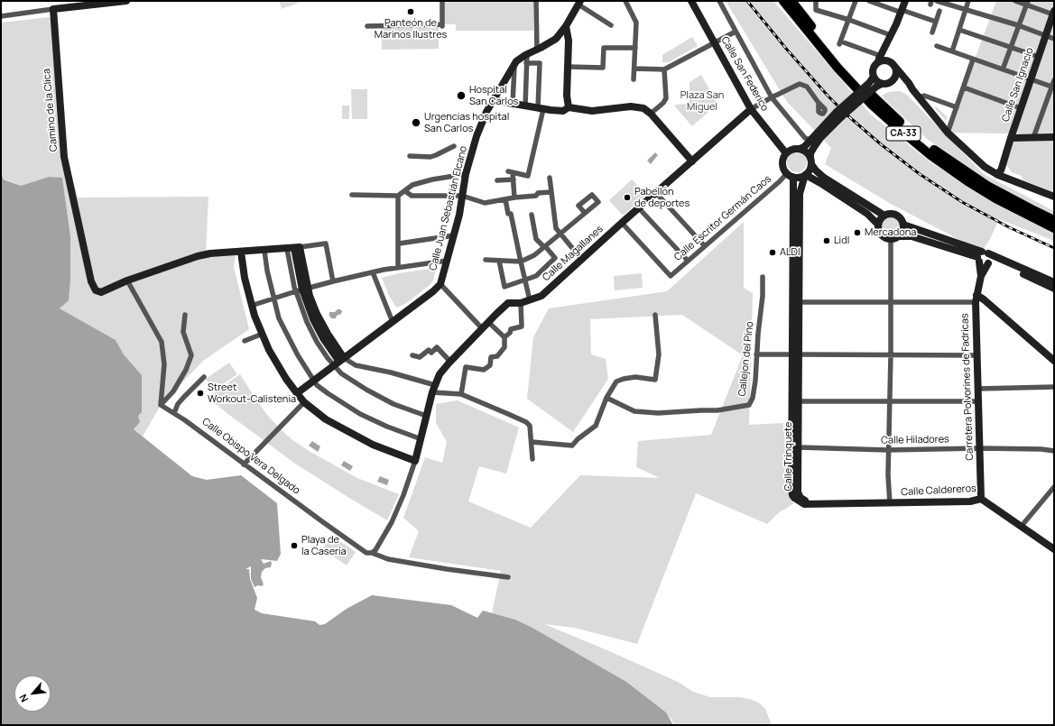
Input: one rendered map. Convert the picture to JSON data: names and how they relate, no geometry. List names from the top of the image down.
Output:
{
  "streets": {
    "highway": ["CA-33"],
    "street": [
      "Calle San Federico",
      "Calle San Ignacio",
      "Camino de la Clica",
      "Calle Juan Sebastián Elcano",
      "Calle Escritor Germán Caos",
      "Calle Magallanes",
      "Callejon del Pino",
      "Carretera Polvorines de Fadricas",
      "Calle Hiladores",
      "Calle Obispo Vera Delgado",
      "Calle Trinquete",
      "Calle Caldereros"
    ]
  },
  "crossings": [
    ["Calle San Federico", "Calle Escritor Germán Caos"],
    ["Calle San Federico", "Calle Magallanes"],
    ["Calle San Federico", "Calle Trinquete"],
    ["Calle Escritor Germán Caos", "Calle Magallanes"],
    ["Calle Escritor Germán Caos", "Calle Trinquete"],
    ["Carretera Polvorines de Fadricas", "Calle Hiladores"],
    ["Carretera Polvorines de Fadricas", "Calle Caldereros"],
    ["Calle Hiladores", "Calle Trinquete"],
    ["Calle Trinquete", "Calle Caldereros"]
  ],
  "parks": ["Plaza San Miguel"],
  "places": [
    "Panteón de Marinos Ilustres",
    "Hospital San Carlos",
    "Urgencias hospital San Carlos",
    "Pabellón de deportes",
    "Mercadona",
    "Lidl",
    "ALDI",
    "Street Workout-Calistenia",
    "Playa de la Casería"
  ],
  "north": "bottom left"
}
